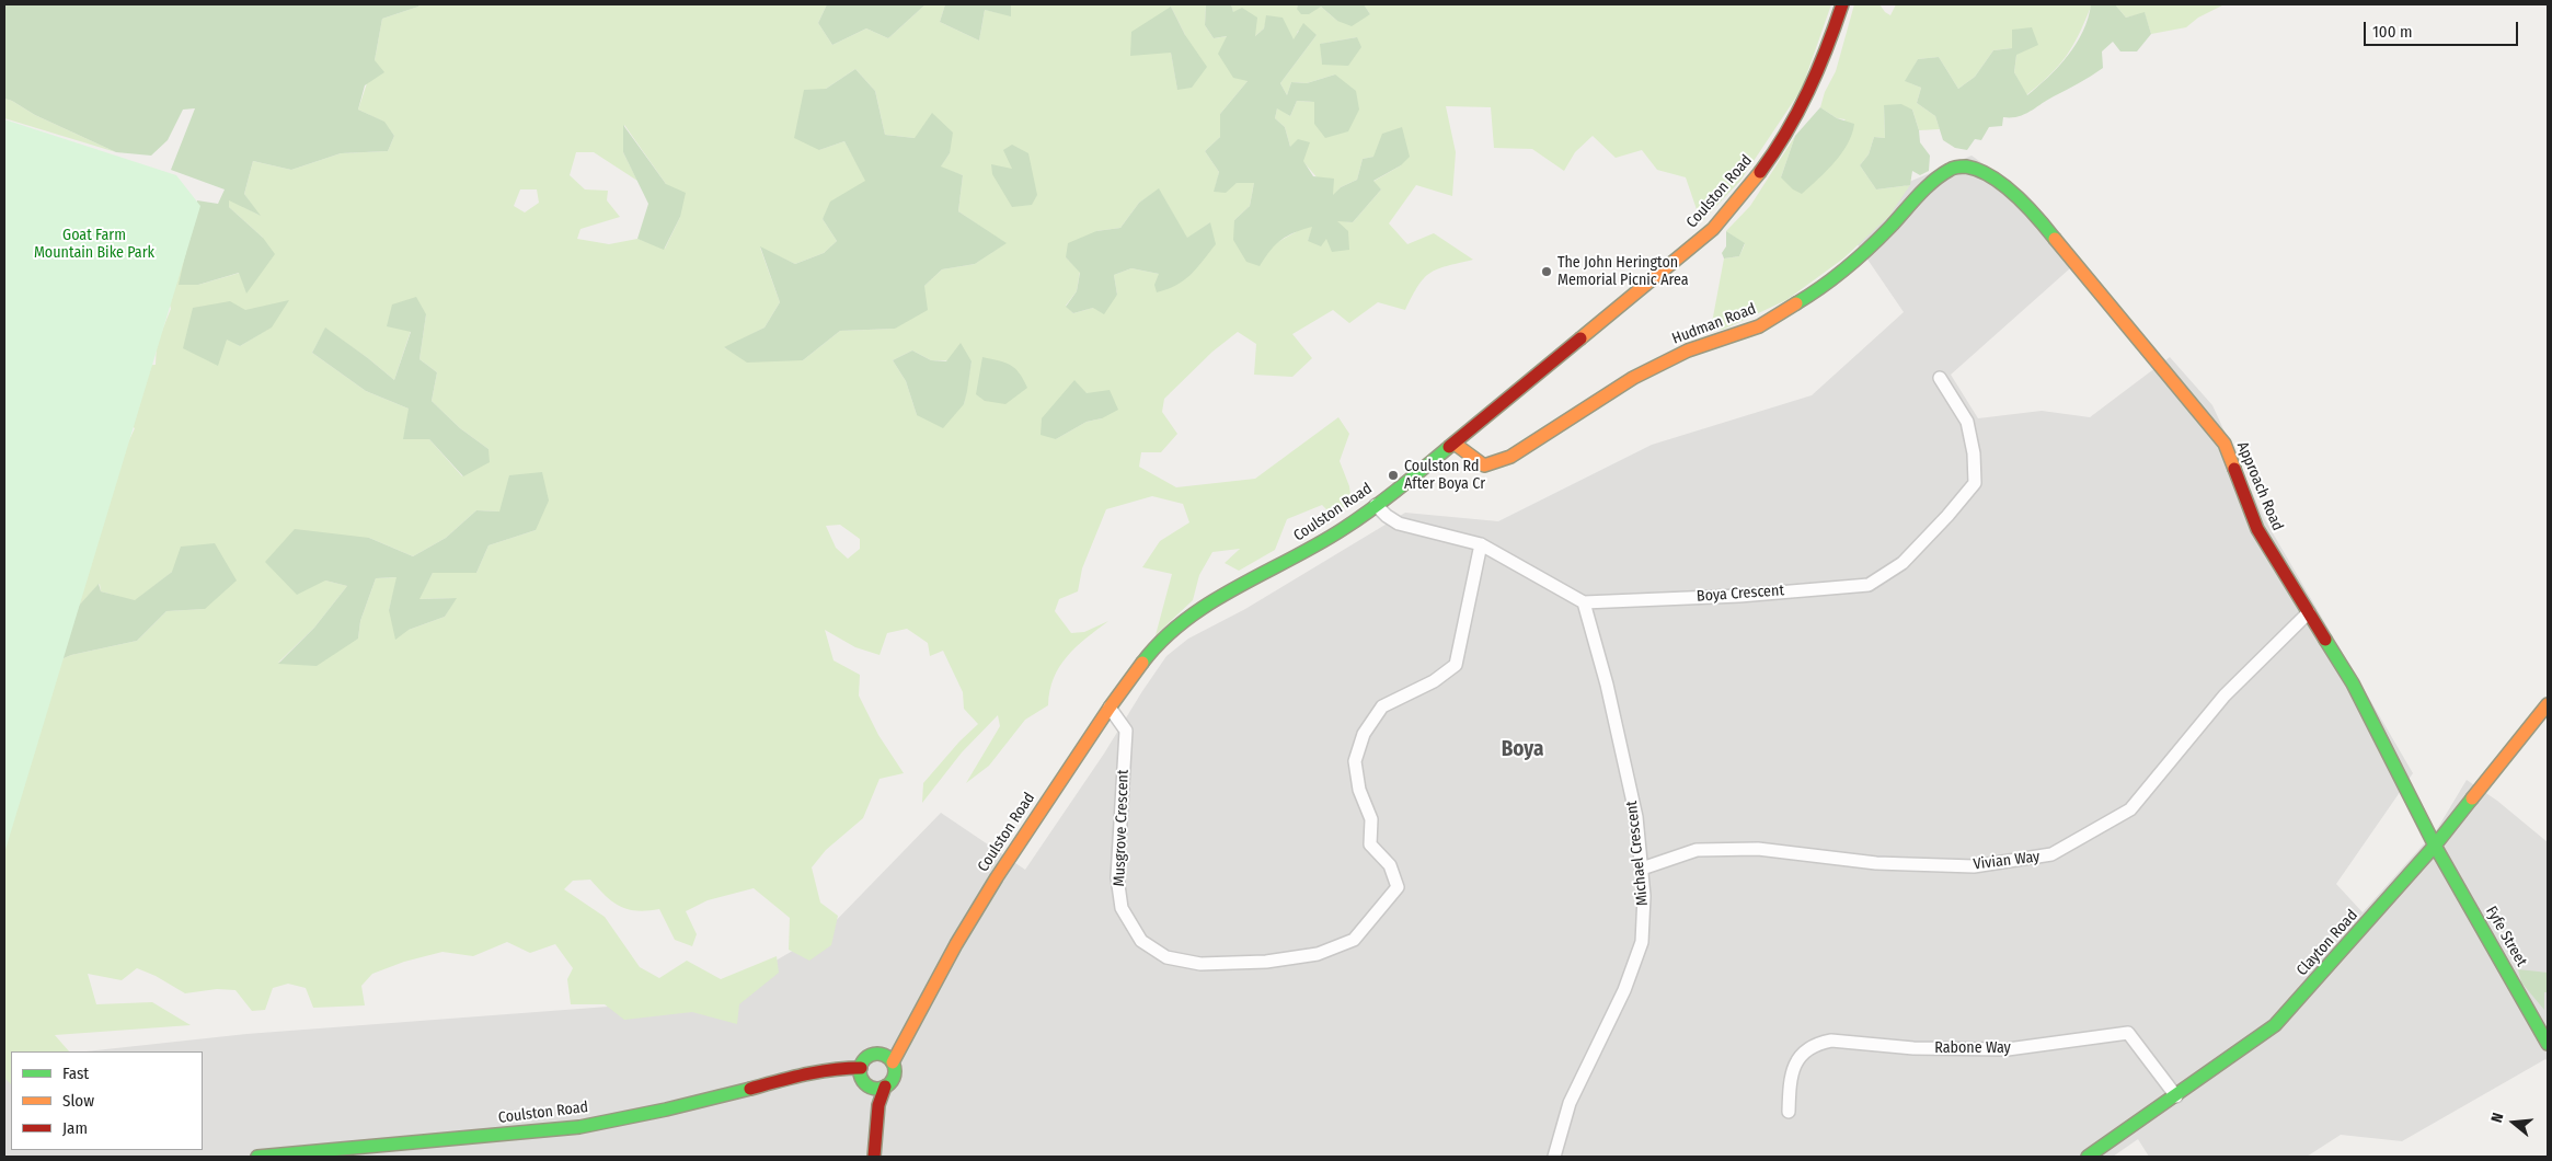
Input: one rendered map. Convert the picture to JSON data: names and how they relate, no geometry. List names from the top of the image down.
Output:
{
  "streets": {
    "street": [
      "Coulston Road",
      "Hudman Road",
      "Approach Road",
      "Boya Crescent",
      "Musgrove Crescent",
      "Michael Crescent",
      "Vivian Way",
      "Fyfe Street",
      "Clayton Road",
      "Rabone Way"
    ]
  },
  "crossings": [
    ["Coulston Road", "Hudman Road"],
    ["Coulston Road", "Musgrove Crescent"],
    ["Hudman Road", "Approach Road"],
    ["Approach Road", "Vivian Way"],
    ["Approach Road", "Fyfe Street"],
    ["Approach Road", "Clayton Road"],
    ["Boya Crescent", "Michael Crescent"],
    ["Michael Crescent", "Vivian Way"],
    ["Fyfe Street", "Clayton Road"],
    ["Clayton Road", "Rabone Way"]
  ],
  "districts": ["Boya"],
  "parks": ["Goat Farm Mountain Bike Park"],
  "places": ["The John Herington Memorial Picnic Area", "Coulston Rd After Boya Cr"],
  "legend": ["Fast", "Slow", "Jam"],
  "scale_bar": "100 m",
  "north": "left"
}
